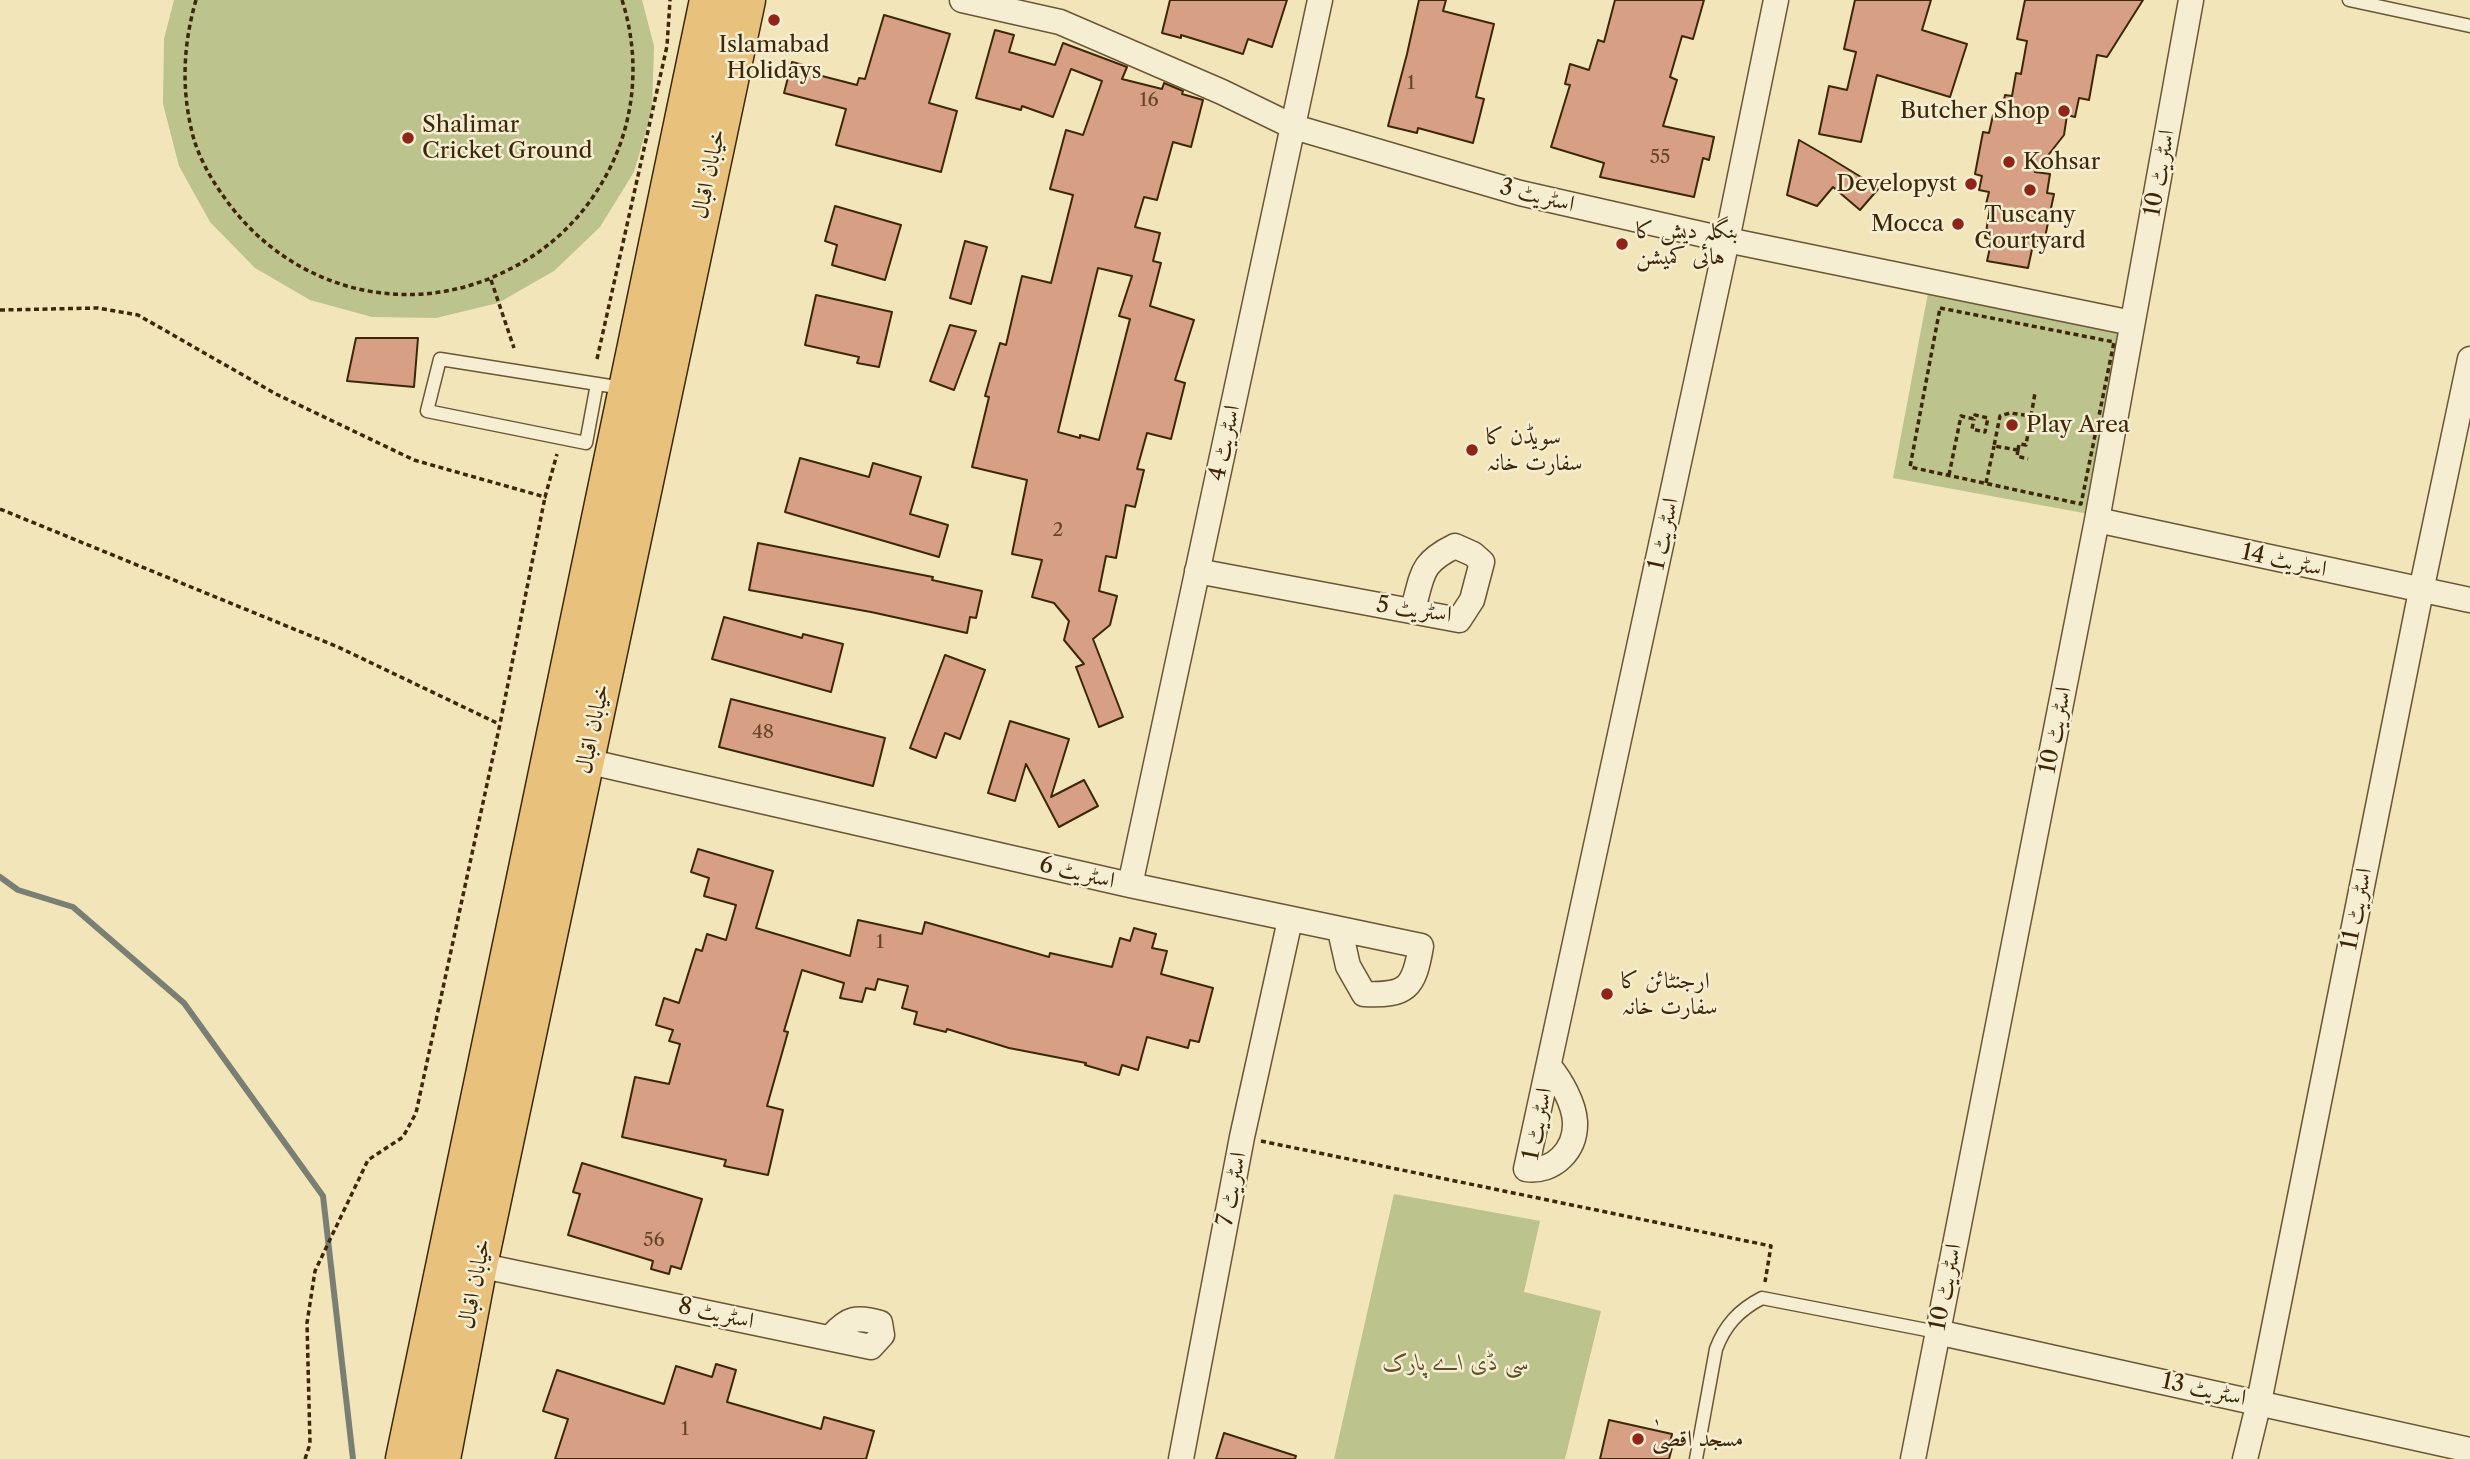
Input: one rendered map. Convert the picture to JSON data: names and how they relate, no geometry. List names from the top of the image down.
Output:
{
  "streets": {
    "main road": ["خیابان اقبال"],
    "street": [
      "اسٹریٹ 10",
      "اسٹریٹ 3",
      "اسٹریٹ 4",
      "اسٹریٹ 1",
      "اسٹریٹ 14",
      "اسٹریٹ 5",
      "اسٹریٹ 6",
      "اسٹریٹ 11",
      "اسٹریٹ 7",
      "اسٹریٹ 8",
      "اسٹریٹ 13"
    ]
  },
  "crossings": [
    ["اسٹریٹ 10", "اسٹریٹ 3"],
    ["اسٹریٹ 10", "اسٹریٹ 14"],
    ["اسٹریٹ 10", "اسٹریٹ 13"],
    ["خیابان اقبال", "اسٹریٹ 6"],
    ["خیابان اقبال", "اسٹریٹ 8"],
    ["اسٹریٹ 3", "اسٹریٹ 4"],
    ["اسٹریٹ 3", "اسٹریٹ 1"],
    ["اسٹریٹ 4", "اسٹریٹ 5"],
    ["اسٹریٹ 4", "اسٹریٹ 6"],
    ["اسٹریٹ 14", "اسٹریٹ 11"],
    ["اسٹریٹ 6", "اسٹریٹ 7"],
    ["اسٹریٹ 11", "اسٹریٹ 13"]
  ],
  "parks": ["سی ڈی اے پارک"],
  "places": [
    "Islamabad Holidays",
    "Butcher Shop",
    "Shalimar Cricket Ground",
    "Kohsar",
    "Developyst",
    "Tuscany Courtyard",
    "Mocca",
    "بنگلہ دیش کا ہائی کمیشن",
    "Play Area",
    "سویڈن کا سفارت خانہ",
    "ارجنٹائن کا سفارت خانہ",
    "مسجد اقصیٰ"
  ],
  "house_numbers": [
    "1",
    "16",
    "55",
    "2",
    "48",
    "1",
    "56",
    "1"
  ]
}
